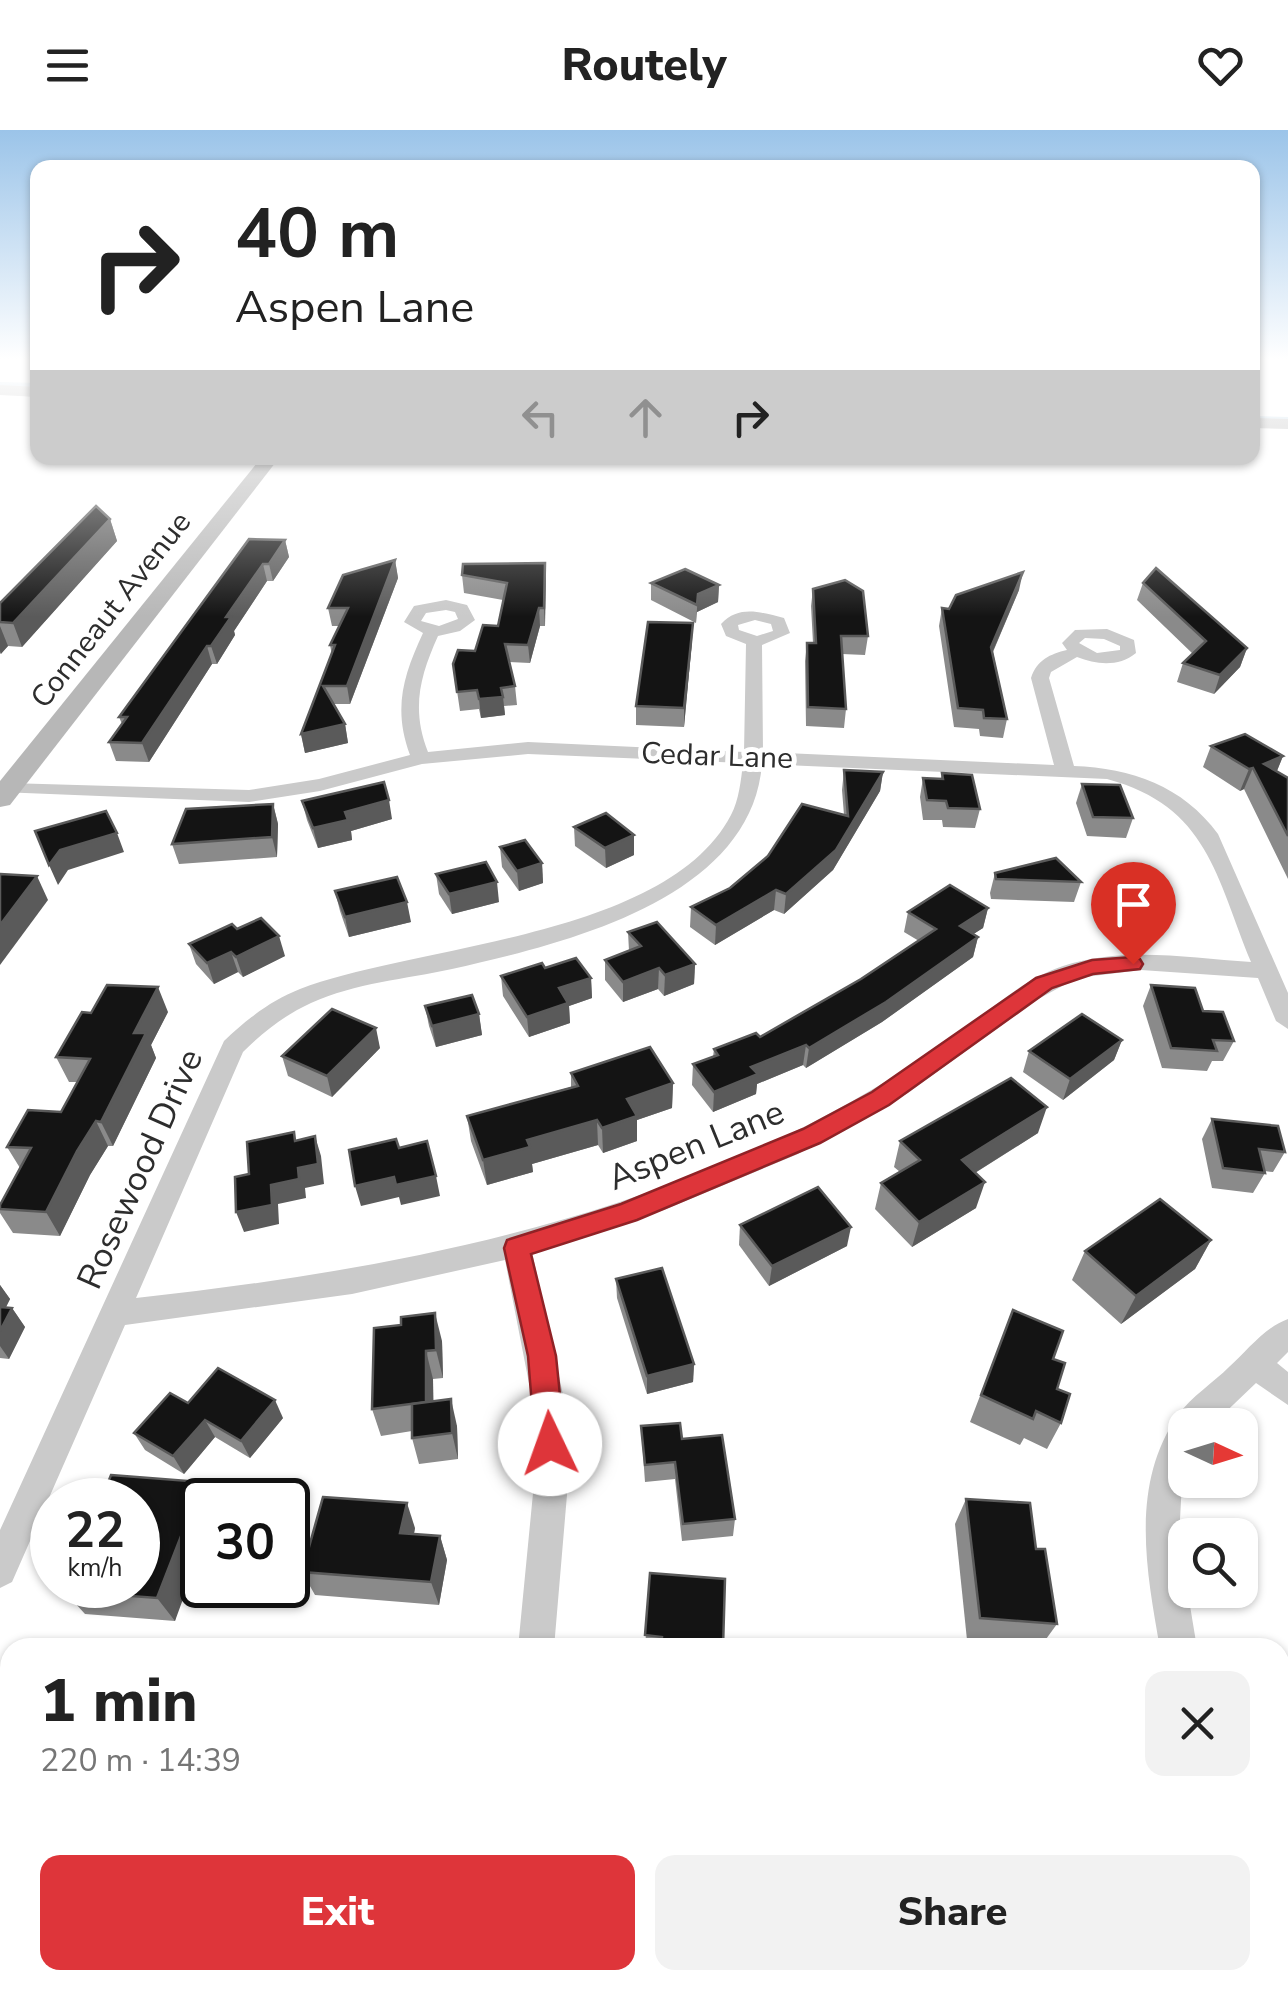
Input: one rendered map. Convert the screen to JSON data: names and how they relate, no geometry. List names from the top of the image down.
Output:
{
  "streets": {
    "street": [
      "Conneaut Avenue",
      "Cedar Lane",
      "Aspen Lane",
      "Rosewood Drive"
    ]
  },
  "crossings": [
    ["Conneaut Avenue", "Cedar Lane"],
    ["Cedar Lane", "Aspen Lane"],
    ["Cedar Lane", "Rosewood Drive"],
    ["Aspen Lane", "Rosewood Drive"]
  ],
  "north": "right",
  "page": {
    "header": "Routely",
    "turn": ["40 m", "Aspen Lane"],
    "speed": "22 km/h",
    "limit": "30",
    "heading": ["1 min", "220 m · 14:39"],
    "buttons": ["Exit", "Share"]
  }
}
